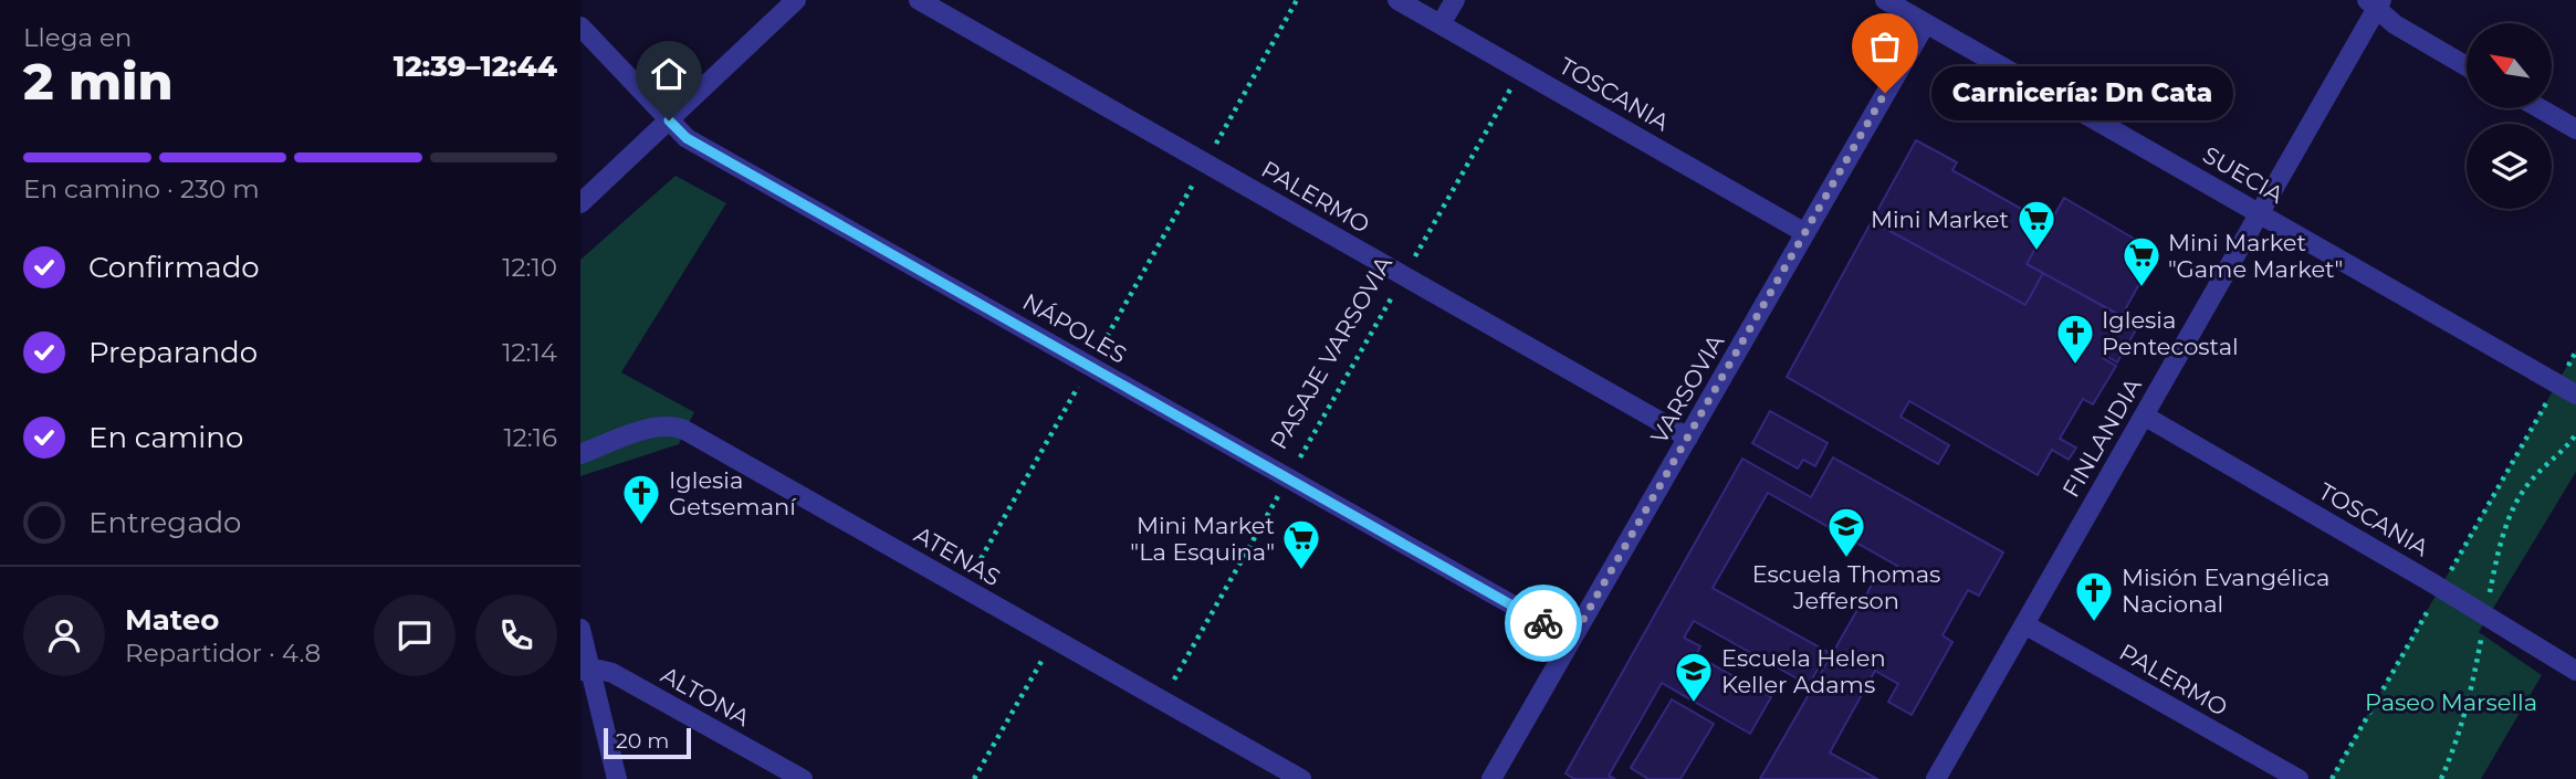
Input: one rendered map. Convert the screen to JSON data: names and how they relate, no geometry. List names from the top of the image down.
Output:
{
  "streets": {
    "street": [
      "TOSCANIA",
      "SUECIA",
      "PALERMO",
      "NÁPOLES",
      "VARSOVIA",
      "FINLANDIA",
      "ATENAS",
      "ALTONA"
    ],
    "path": ["PASAJE VARSOVIA"]
  },
  "crossings": [
    ["TOSCANIA", "PASAJE VARSOVIA"],
    ["TOSCANIA", "VARSOVIA"],
    ["TOSCANIA", "FINLANDIA"],
    ["SUECIA", "VARSOVIA"],
    ["SUECIA", "FINLANDIA"],
    ["PALERMO", "PASAJE VARSOVIA"],
    ["PALERMO", "VARSOVIA"],
    ["PALERMO", "FINLANDIA"],
    ["NÁPOLES", "PASAJE VARSOVIA"],
    ["NÁPOLES", "VARSOVIA"],
    ["PASAJE VARSOVIA", "ATENAS"]
  ],
  "parks": ["Paseo Marsella"],
  "places": {
    "other": ["Carnicería: Dn Cata"],
    "supermarket": ["Mini Market", "Mini Market \"Game Market\"", "Mini Market \"La Esquina\""],
    "church": ["Iglesia Pentecostal", "Iglesia Getsemaní", "Misión Evangélica Nacional"],
    "school or university": ["Escuela Thomas Jefferson", "Escuela Helen Keller Adams"]
  },
  "scale_bar": "20 m",
  "north": "top left",
  "page": {
    "heading": ["2 min", "Llega en", "12:39–12:44"],
    "panel": ["Mateo", "Repartidor · 4.8"],
    "bubble": "Carnicería: Dn Cata",
    "bar": "En camino · 230 m",
    "list": [
      ["Confirmado", "12:10"],
      ["Preparando", "12:14"],
      ["En camino", "12:16"],
      "Entregado"
    ],
    "scale": "20 m"
  }
}
